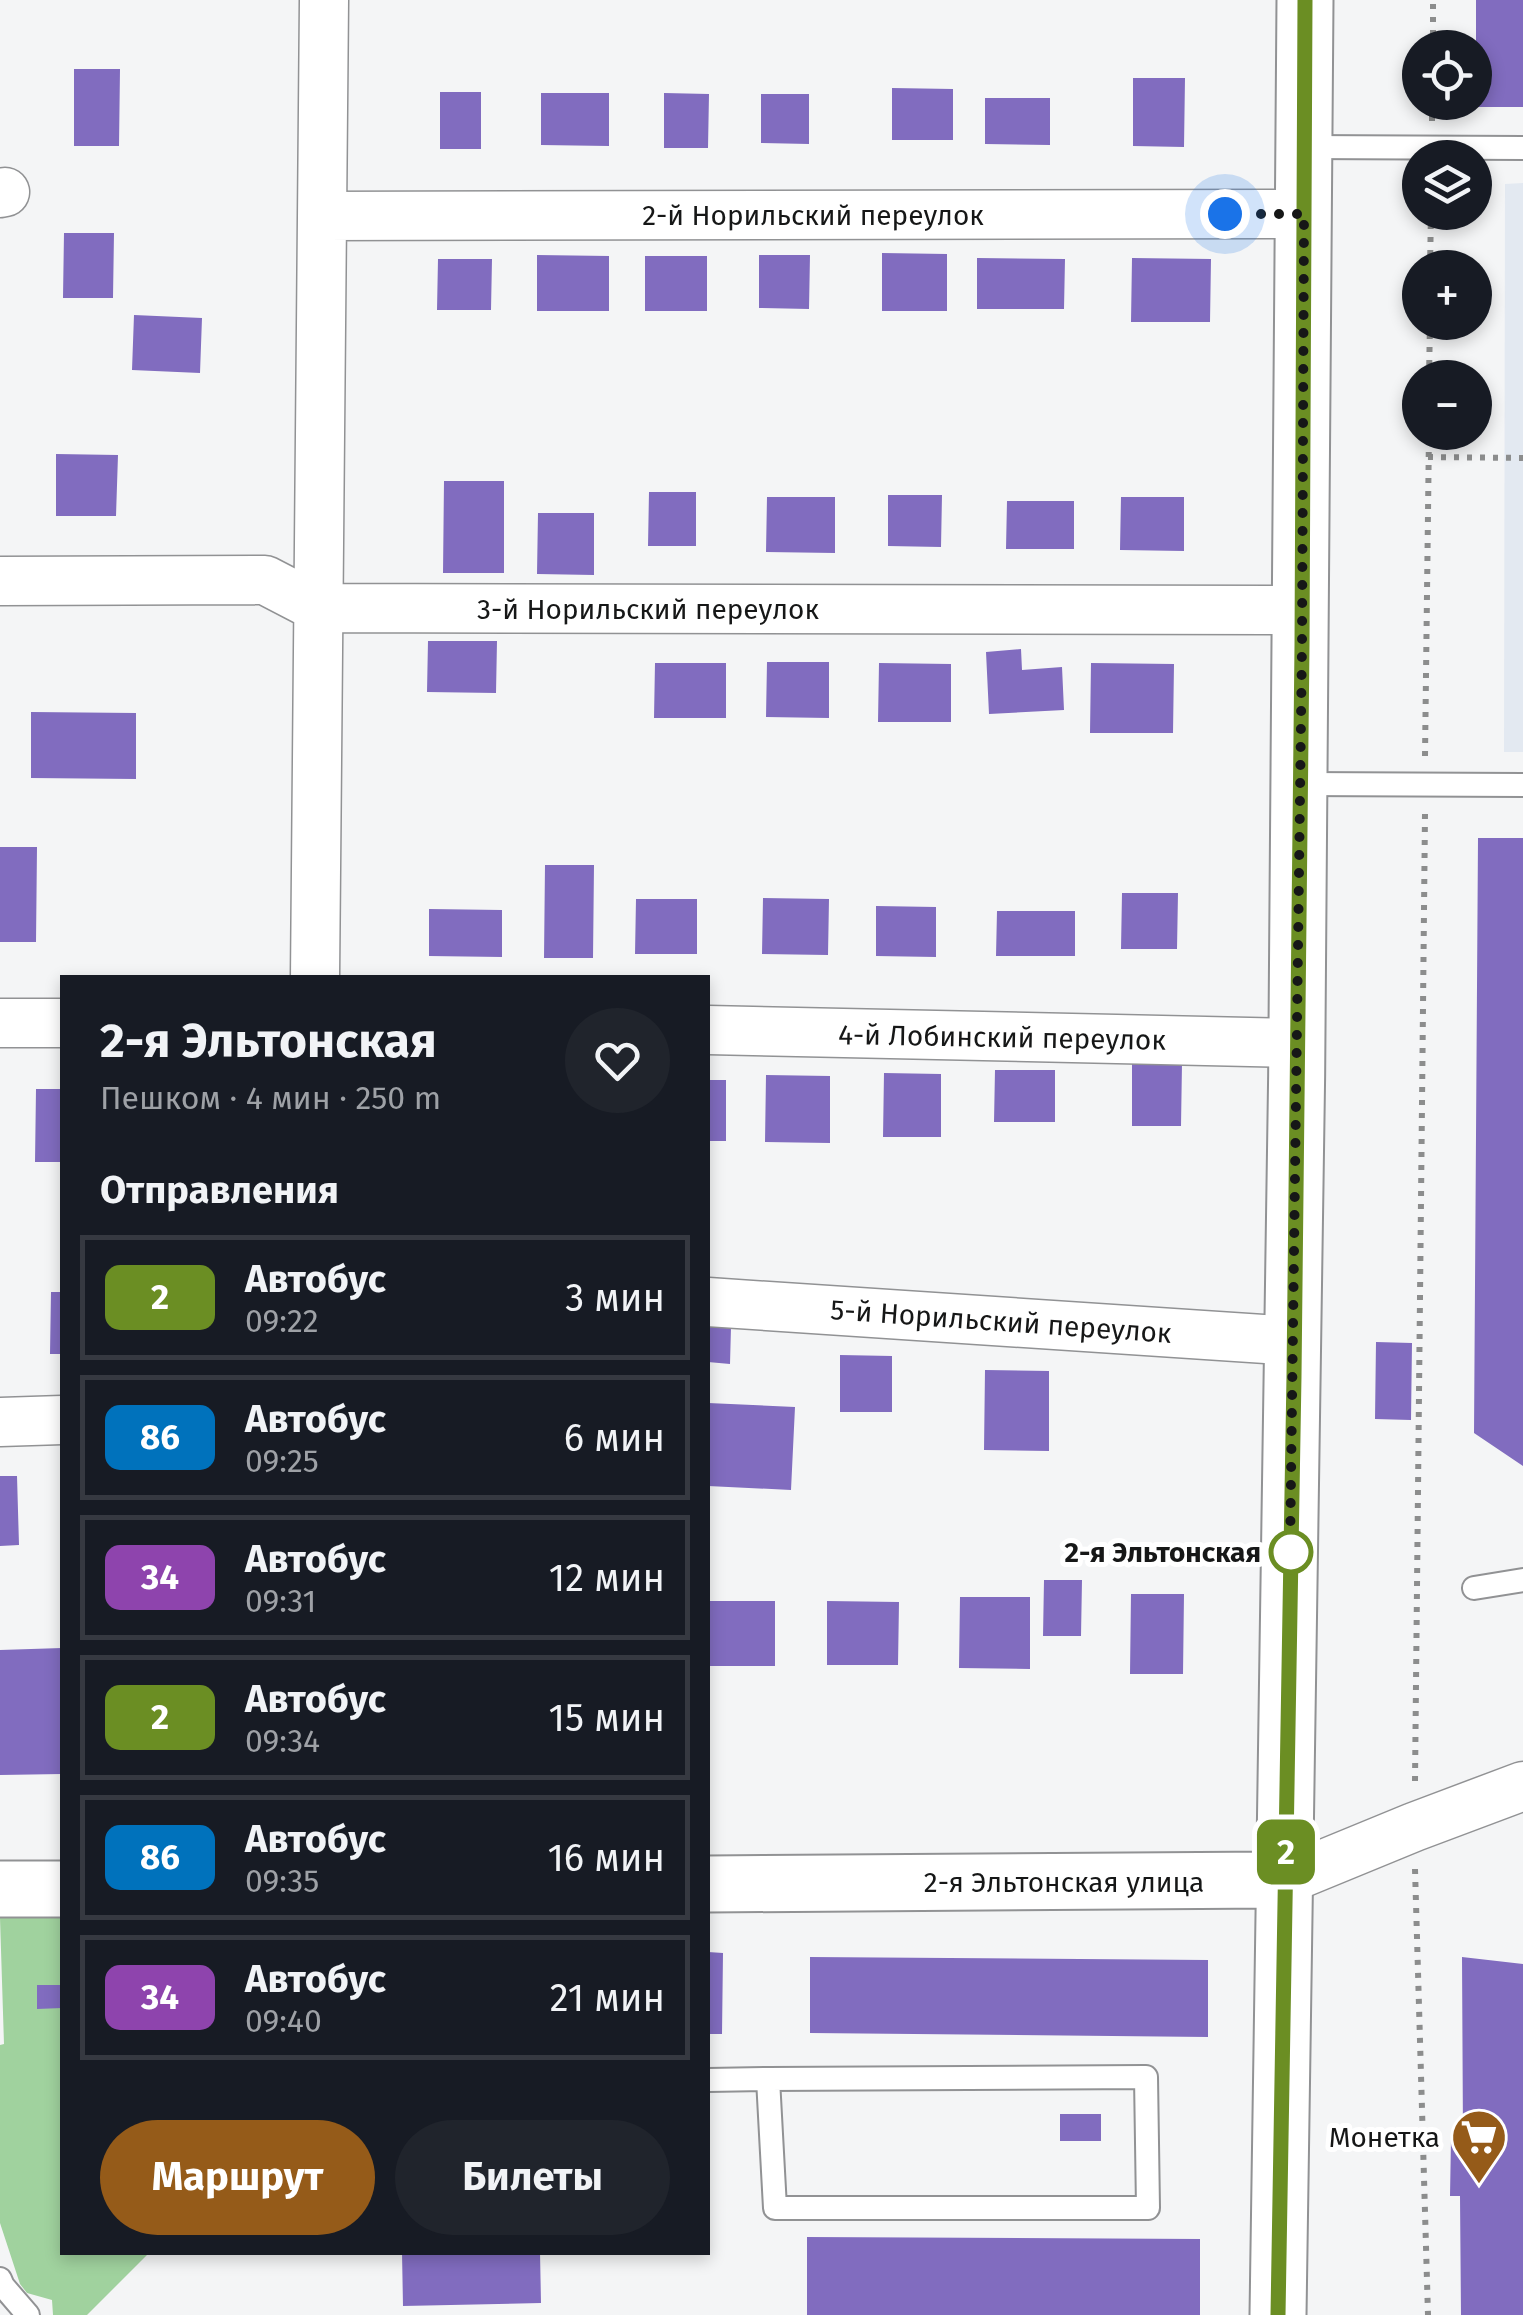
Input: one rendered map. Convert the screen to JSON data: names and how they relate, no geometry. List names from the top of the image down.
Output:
{
  "streets": {
    "street": [
      "2-й Норильский переулок",
      "3-й Норильский переулок",
      "4-й Лобинский переулок",
      "5-й Норильский переулок",
      "2-я Эльтонская улица"
    ]
  },
  "places": {
    "other": ["2-я Эльтонская"],
    "supermarket": ["Монетка"]
  },
  "lines": ["bus line 2"],
  "page": {
    "on_map": "2",
    "map_buttons": ["+", "−"],
    "heading": [
      ["2-я Эльтонская", "Пешком · 4 мин · 250 m"],
      "Отправления"
    ],
    "list": [
      {
        "mark": "2",
        "name": "Автобус",
        "note": "09:22",
        "value": "3 мин"
      },
      {
        "mark": "86",
        "name": "Автобус",
        "note": "09:25",
        "value": "6 мин"
      },
      {
        "mark": "34",
        "name": "Автобус",
        "note": "09:31",
        "value": "12 мин"
      },
      {
        "mark": "2",
        "name": "Автобус",
        "note": "09:34",
        "value": "15 мин"
      },
      {
        "mark": "86",
        "name": "Автобус",
        "note": "09:35",
        "value": "16 мин"
      },
      {
        "mark": "34",
        "name": "Автобус",
        "note": "09:40",
        "value": "21 мин"
      }
    ],
    "buttons": ["Маршрут", "Билеты"]
  }
}
